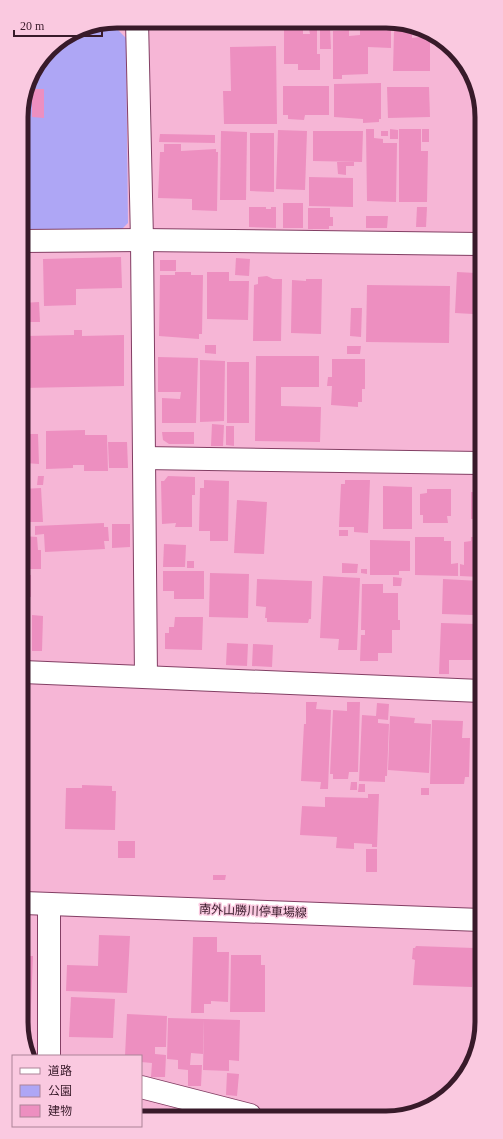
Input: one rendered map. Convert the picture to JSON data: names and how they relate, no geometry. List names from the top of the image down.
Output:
{
  "streets": {
    "street": ["南外山勝川停車場線"]
  },
  "legend": ["道路", "公園", "建物"],
  "scale_bar": "20 m"
}
